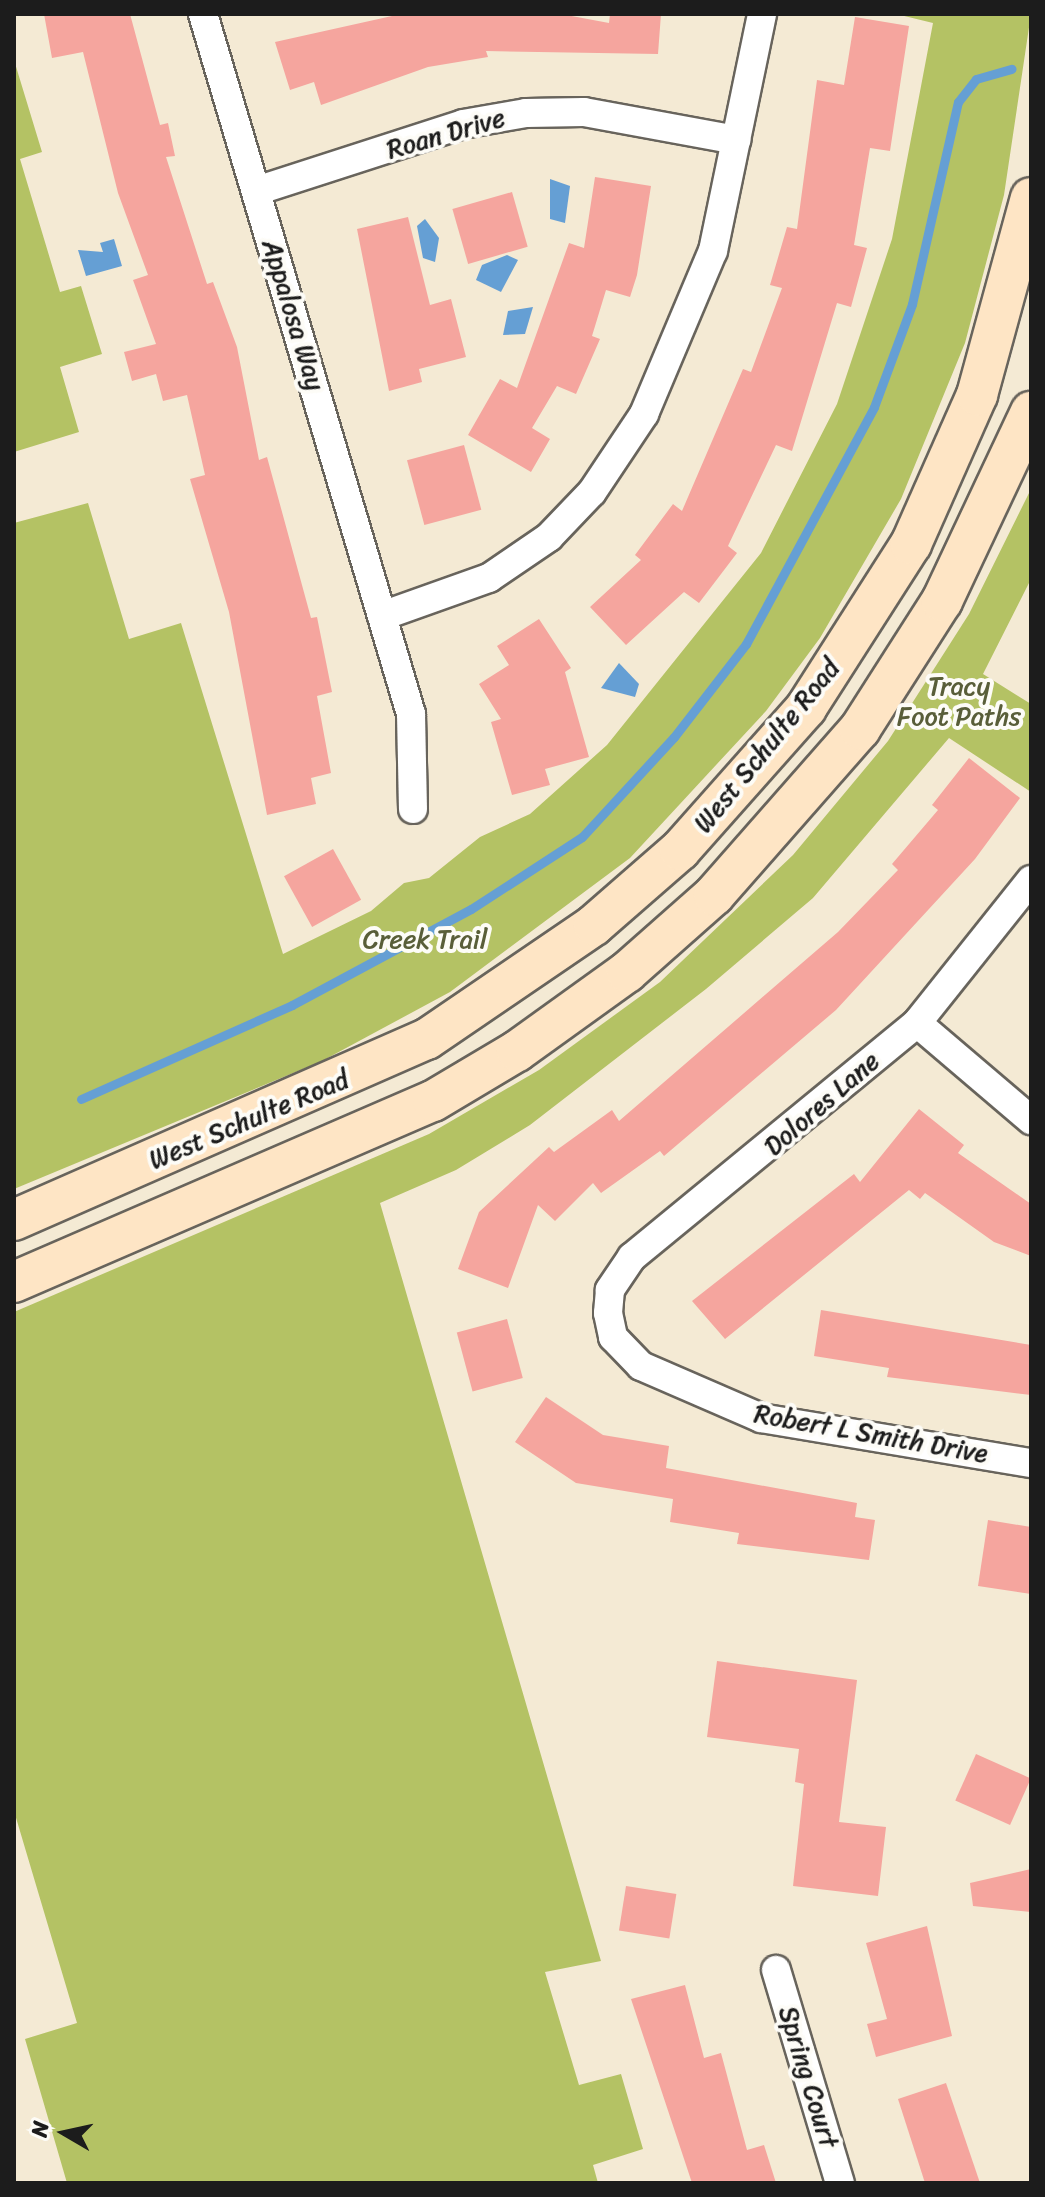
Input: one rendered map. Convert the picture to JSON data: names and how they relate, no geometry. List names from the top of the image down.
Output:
{
  "streets": {
    "main road": ["West Schulte Road"],
    "street": [
      "Roan Drive",
      "Appalosa Way",
      "Dolores Lane",
      "Robert L Smith Drive",
      "Spring Court"
    ]
  },
  "crossings": [
    ["Roan Drive", "Appalosa Way"],
    ["Dolores Lane", "Robert L Smith Drive"]
  ],
  "parks": ["Tracy Foot Paths", "Creek Trail"],
  "north": "left"
}
